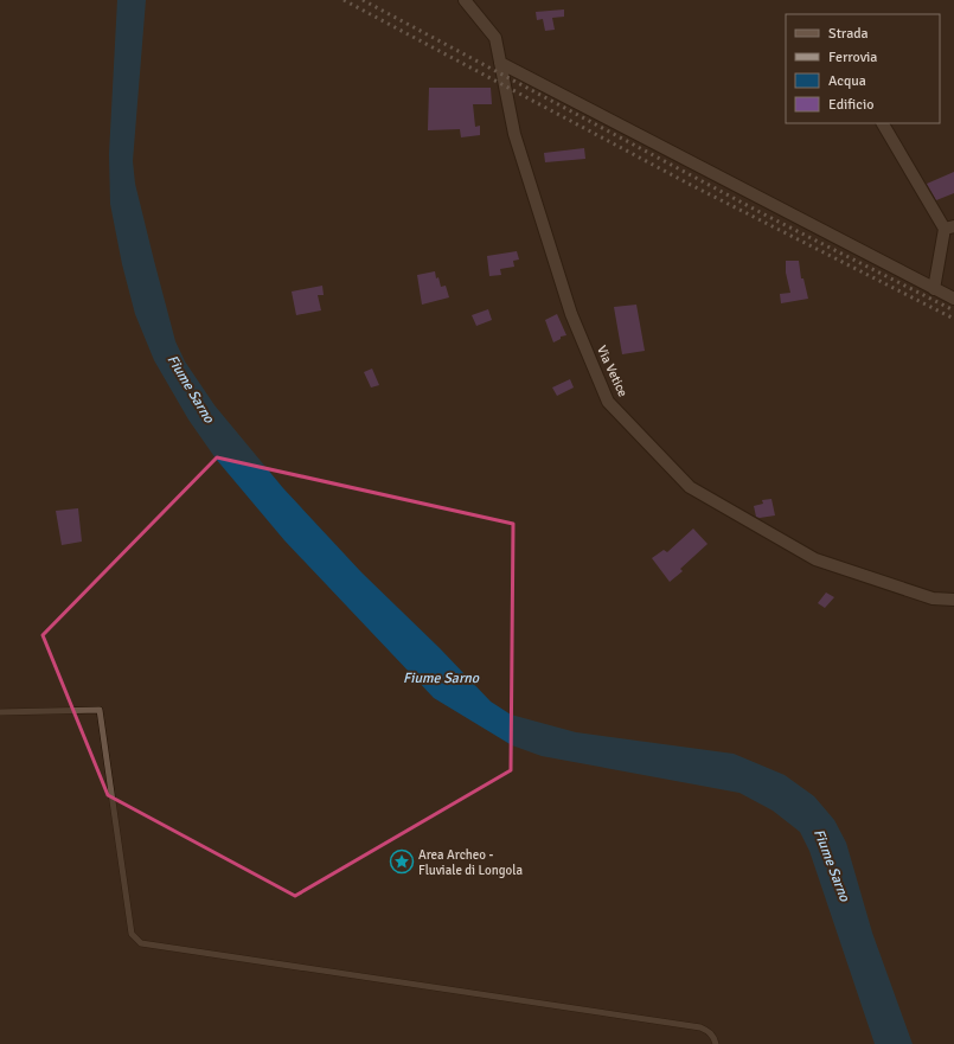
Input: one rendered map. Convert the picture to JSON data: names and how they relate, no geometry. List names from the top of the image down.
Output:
{
  "streets": {
    "street": ["Via Vetice"]
  },
  "water": ["Fiume Sarno"],
  "places": {
    "place": ["Area Archeo - Fluviale di Longola"]
  },
  "legend": [
    "Strada",
    "Ferrovia",
    "Acqua",
    "Edificio"
  ]
}
